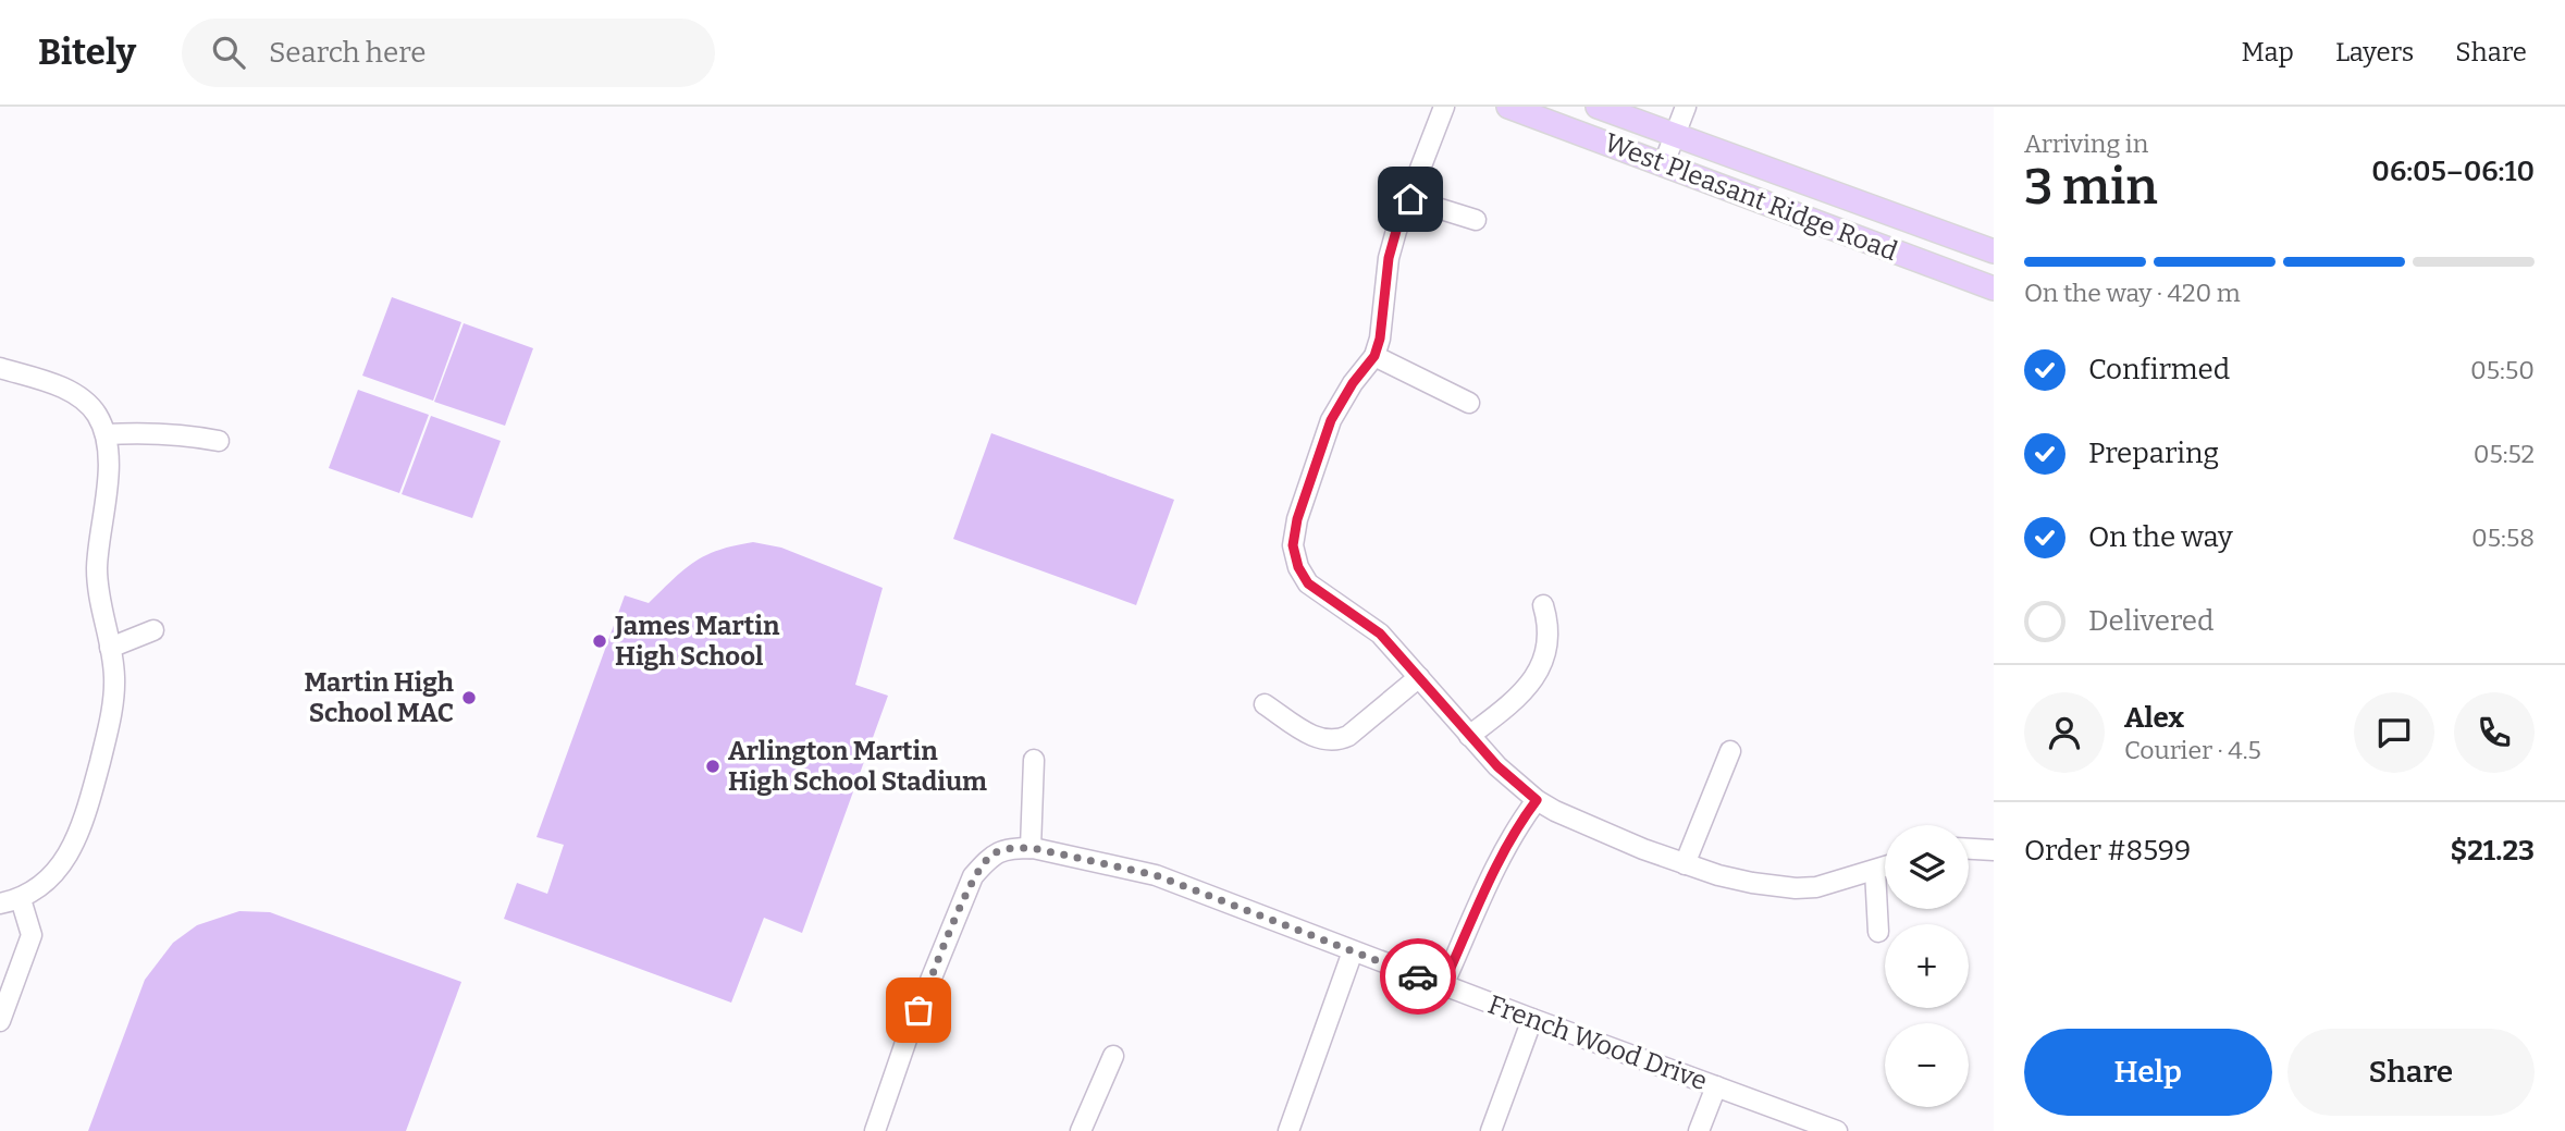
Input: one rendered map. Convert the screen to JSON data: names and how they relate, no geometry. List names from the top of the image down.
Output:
{
  "streets": {
    "main road": ["West Pleasant Ridge Road"],
    "street": ["French Wood Drive"]
  },
  "places": ["James Martin High School", "Martin High School MAC", "Arlington Martin High School Stadium"],
  "page": {
    "header": "Bitely",
    "search": "Search here",
    "nav": ["Map", "Layers", "Share"],
    "heading": ["3 min", "Arriving in", "06:05–06:10"],
    "panel": [
      "Alex",
      "Courier · 4.5",
      "Order #8599",
      "$21.23"
    ],
    "bar": "On the way · 420 m",
    "list": [
      ["Confirmed", "05:50"],
      ["Preparing", "05:52"],
      ["On the way", "05:58"],
      "Delivered"
    ],
    "map_buttons": ["+", "−"],
    "buttons": ["Help", "Share"]
  }
}
